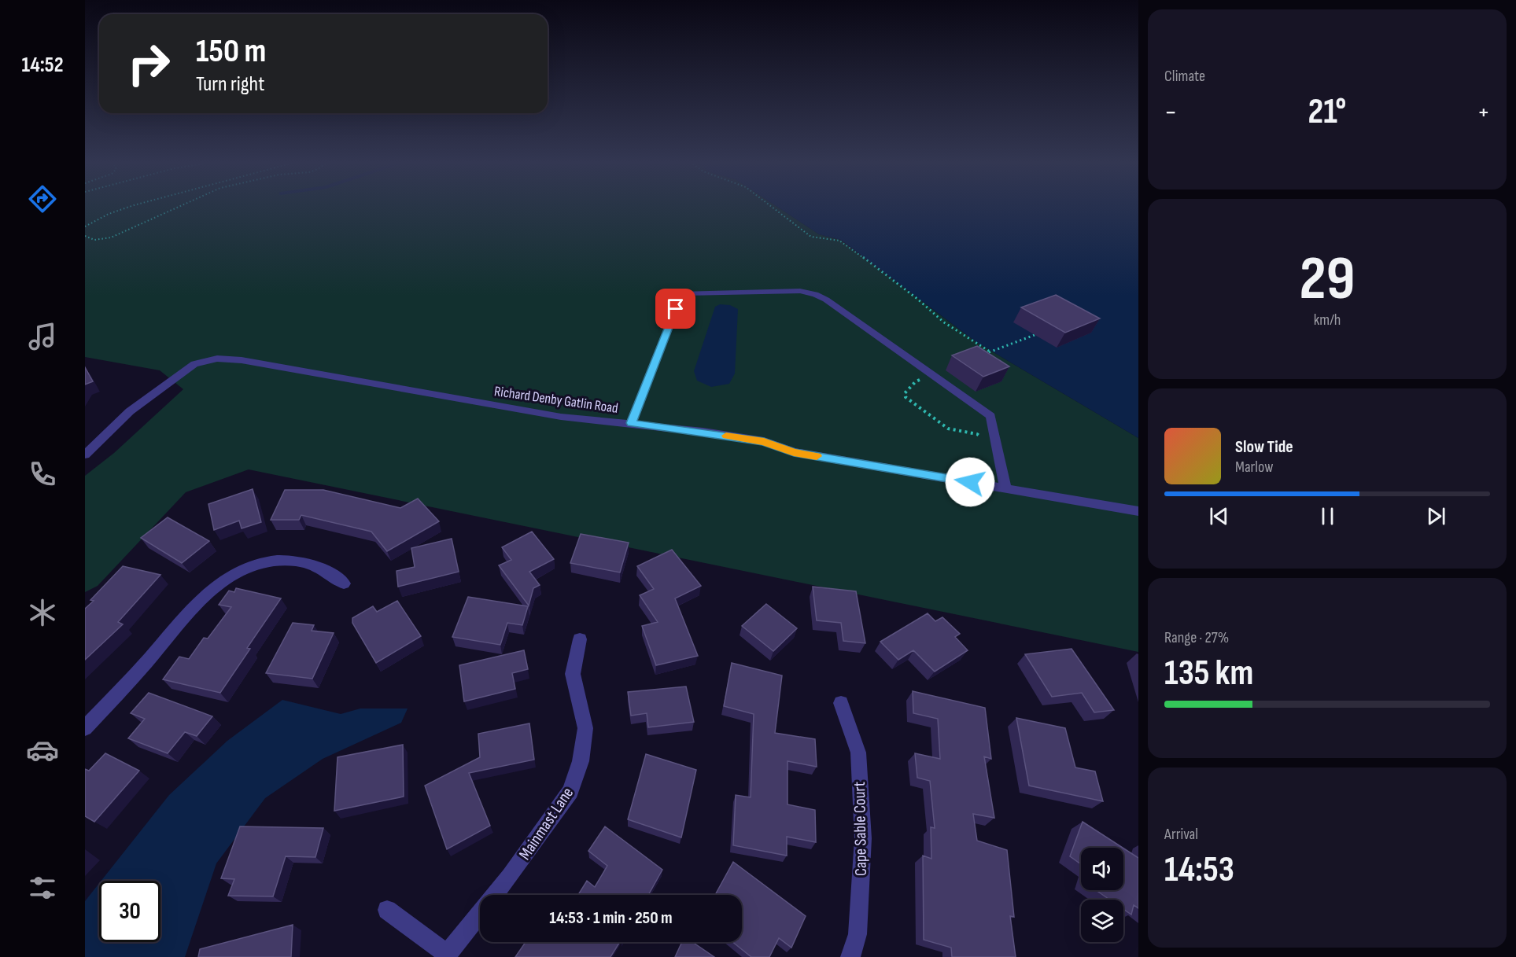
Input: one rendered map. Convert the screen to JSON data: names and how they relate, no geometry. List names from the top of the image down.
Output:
{
  "streets": {
    "street": ["Richard Denby Gatlin Road", "Mainmast Lane", "Cape Sable Court"]
  },
  "page": {
    "tabs": "14:52",
    "tile": [
      "Climate",
      ["29", "km/h"],
      ["Range · 27%", "135 km"],
      ["Arrival", "14:53"]
    ],
    "turn": ["150 m", "Turn right"],
    "heat": ["−", "21°", "+"],
    "song": ["Slow Tide", "Marlow"],
    "limit": "30",
    "trip": "14:53 · 1 min · 250 m"
  }
}
